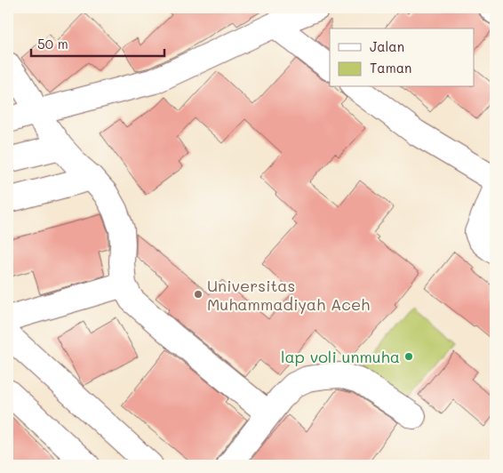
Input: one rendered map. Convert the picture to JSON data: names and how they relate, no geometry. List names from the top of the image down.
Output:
{
  "places": ["Universitas Muhammadiyah Aceh", "lap voli unmuha"],
  "legend": ["Jalan", "Taman"],
  "scale_bar": "50 m"
}
